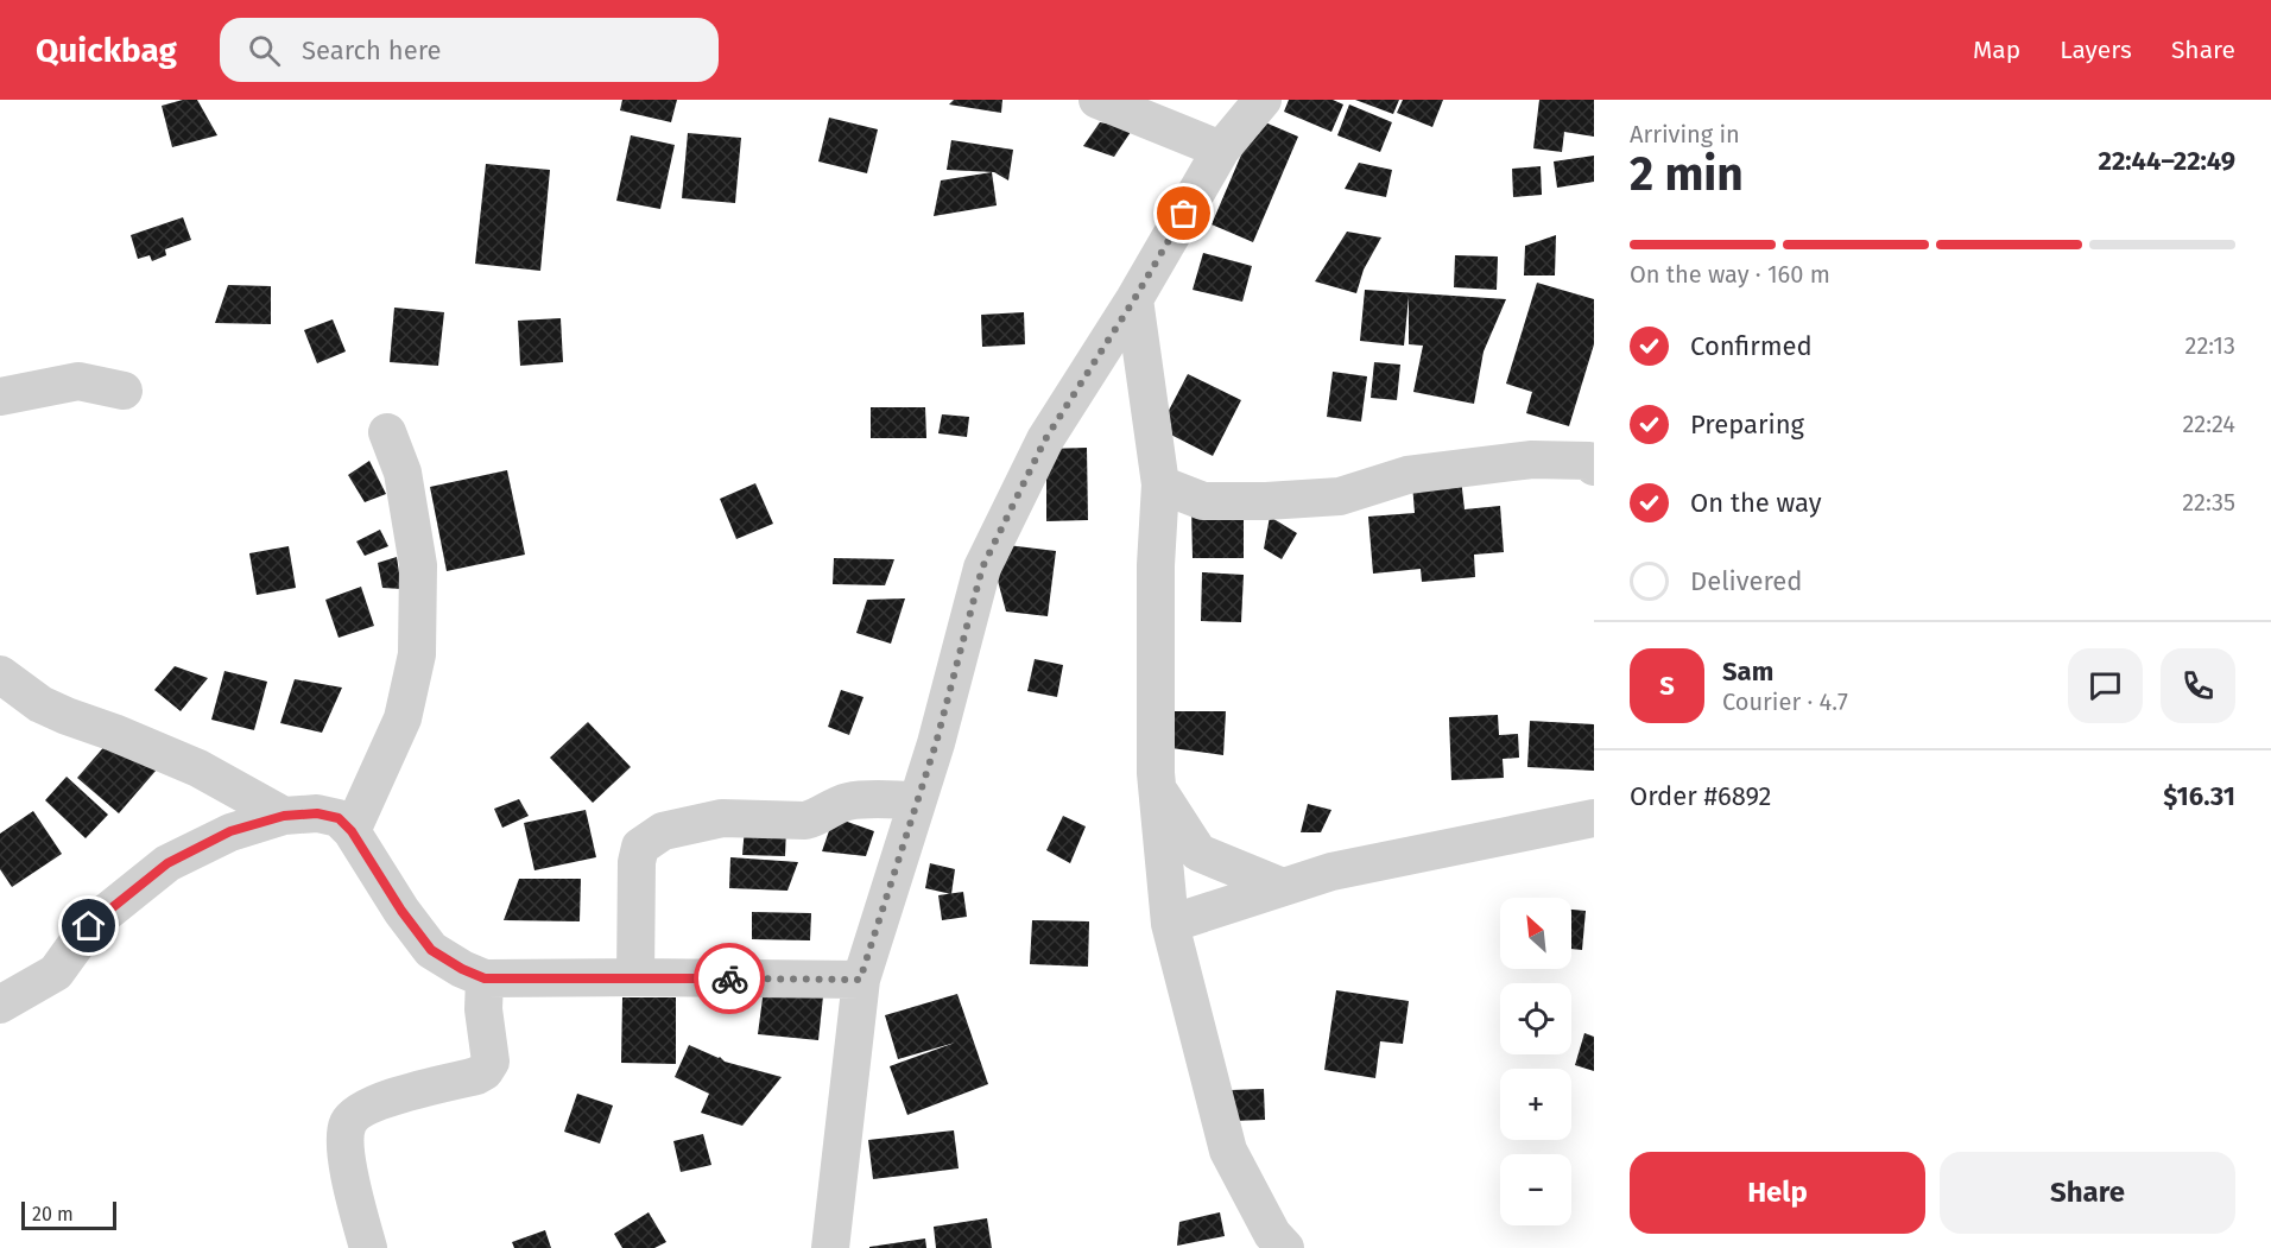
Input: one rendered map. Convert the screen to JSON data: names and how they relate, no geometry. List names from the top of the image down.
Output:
{
  "scale_bar": "20 m",
  "north": "top left",
  "page": {
    "header": "Quickbag",
    "search": "Search here",
    "nav": ["Map", "Layers", "Share"],
    "heading": ["2 min", "Arriving in", "22:44–22:49"],
    "panel": [
      "Sam",
      "Courier · 4.7",
      "Order #6892",
      "$16.31"
    ],
    "bar": "On the way · 160 m",
    "list": [
      ["Confirmed", "22:13"],
      ["Preparing", "22:24"],
      ["On the way", "22:35"],
      "Delivered"
    ],
    "round": "S",
    "map_buttons": ["+", "−"],
    "buttons": ["Help", "Share"],
    "scale": "20 m"
  }
}
